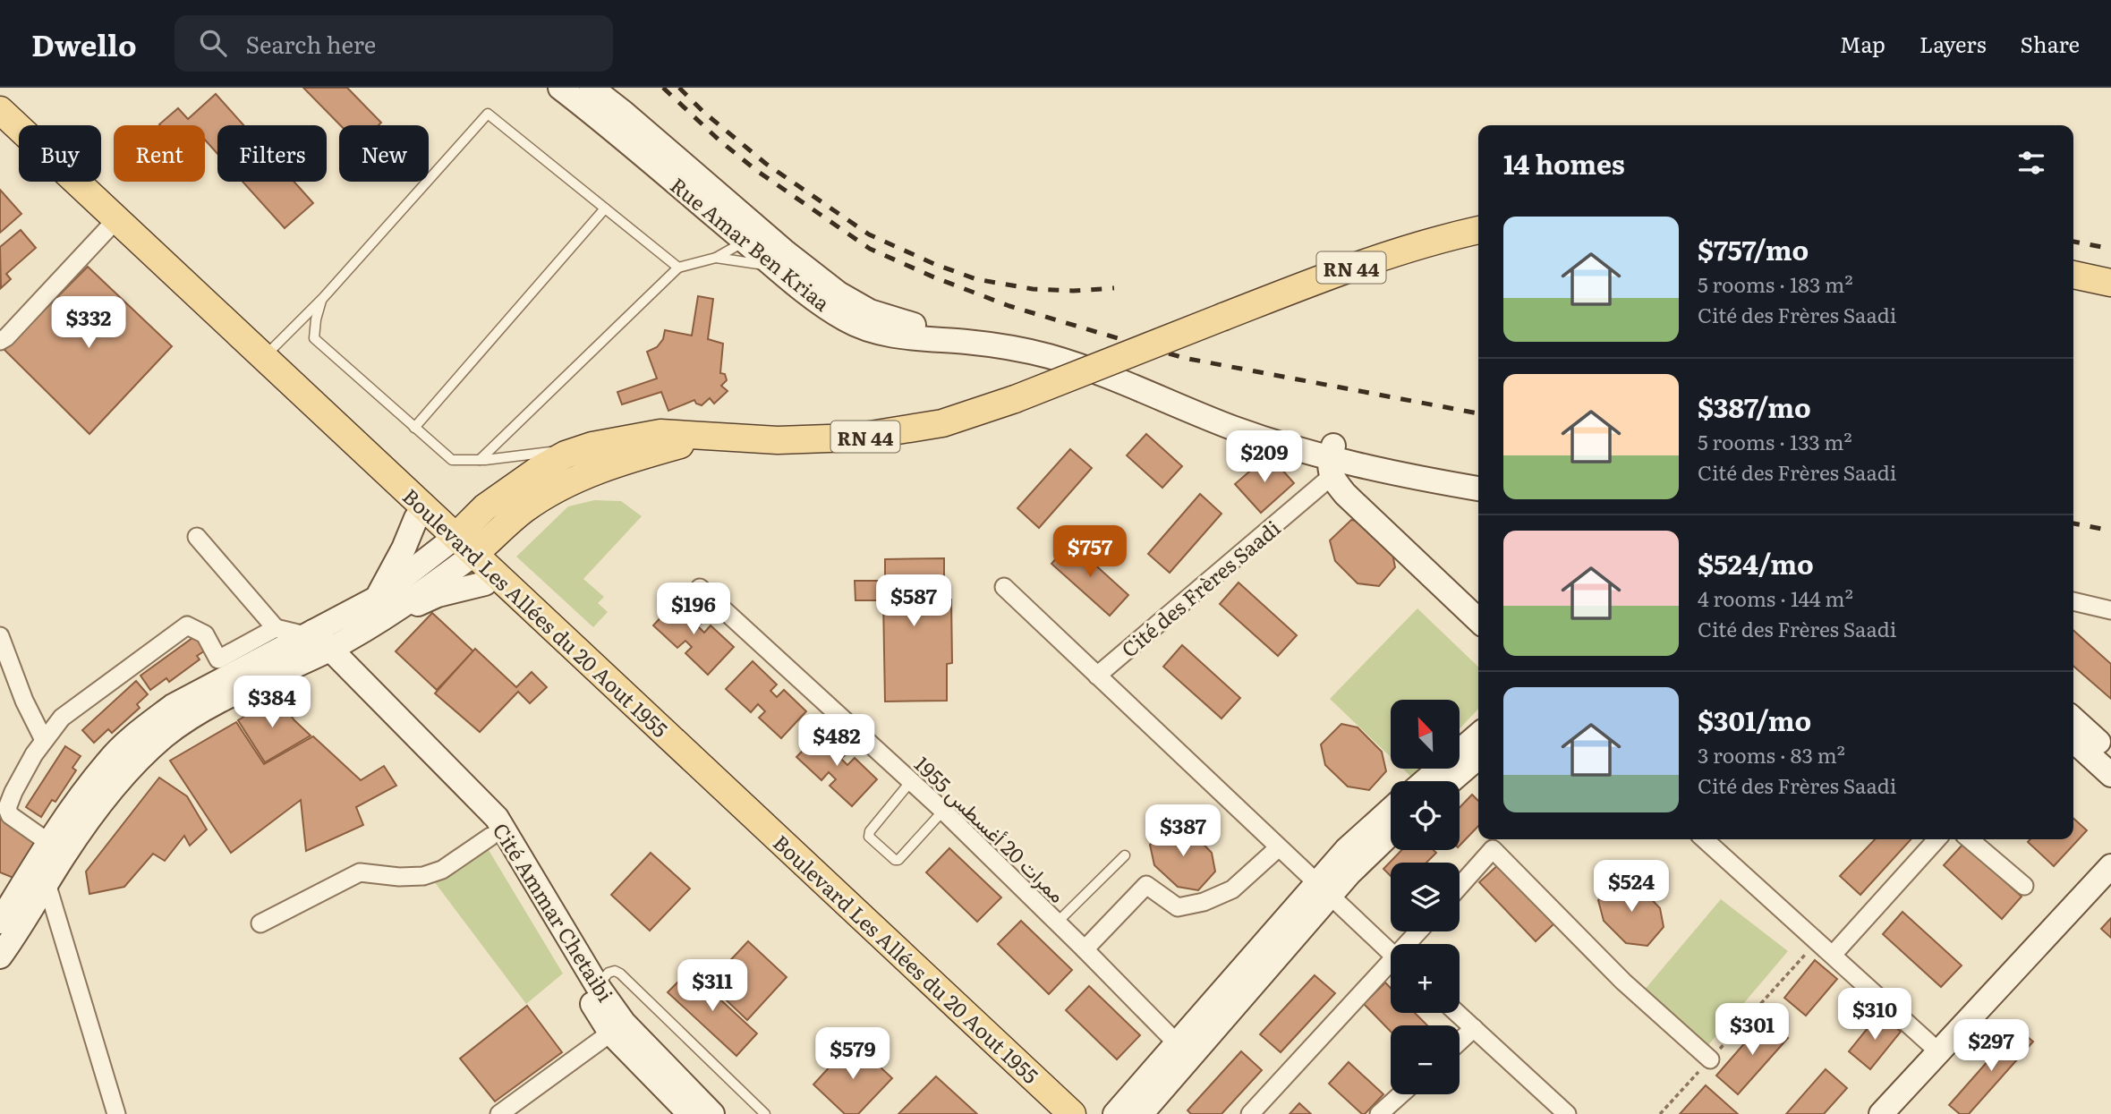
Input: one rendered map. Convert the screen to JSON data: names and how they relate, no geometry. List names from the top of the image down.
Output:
{
  "streets": {
    "main road": [
      "Rue Amar Ben Kriaa",
      "RN 44",
      "Boulevard Les Allées du 20 Aout 1955",
      "Cité Ammar Chetaibi"
    ],
    "street": ["Cité des Frères Saadi", "ممرات 20 أغسطس 1955"]
  },
  "crossings": [
    ["Rue Amar Ben Kriaa", "Cité des Frères Saadi"]
  ],
  "north": "top left",
  "page": {
    "header": "Dwello",
    "search": "Search here",
    "nav": ["Map", "Layers", "Share"],
    "chip": [
      "Buy",
      "Rent",
      "Filters",
      "New"
    ],
    "heading": "14 homes",
    "list": [
      {
        "name": "$757/mo",
        "note": "5 rooms · 183 m² · Cité des Frères Saadi"
      },
      {
        "name": "$387/mo",
        "note": "5 rooms · 133 m² · Cité des Frères Saadi"
      },
      {
        "name": "$524/mo",
        "note": "4 rooms · 144 m² · Cité des Frères Saadi"
      },
      {
        "name": "$301/mo",
        "note": "3 rooms · 83 m² · Cité des Frères Saadi"
      }
    ],
    "price": [
      "$332",
      "$209",
      "$757",
      "$587",
      "$196",
      "$384",
      "$482",
      "$387",
      "$524",
      "$311",
      "$310",
      "$301",
      "$297",
      "$579"
    ],
    "map_buttons": ["+", "−"]
  }
}
